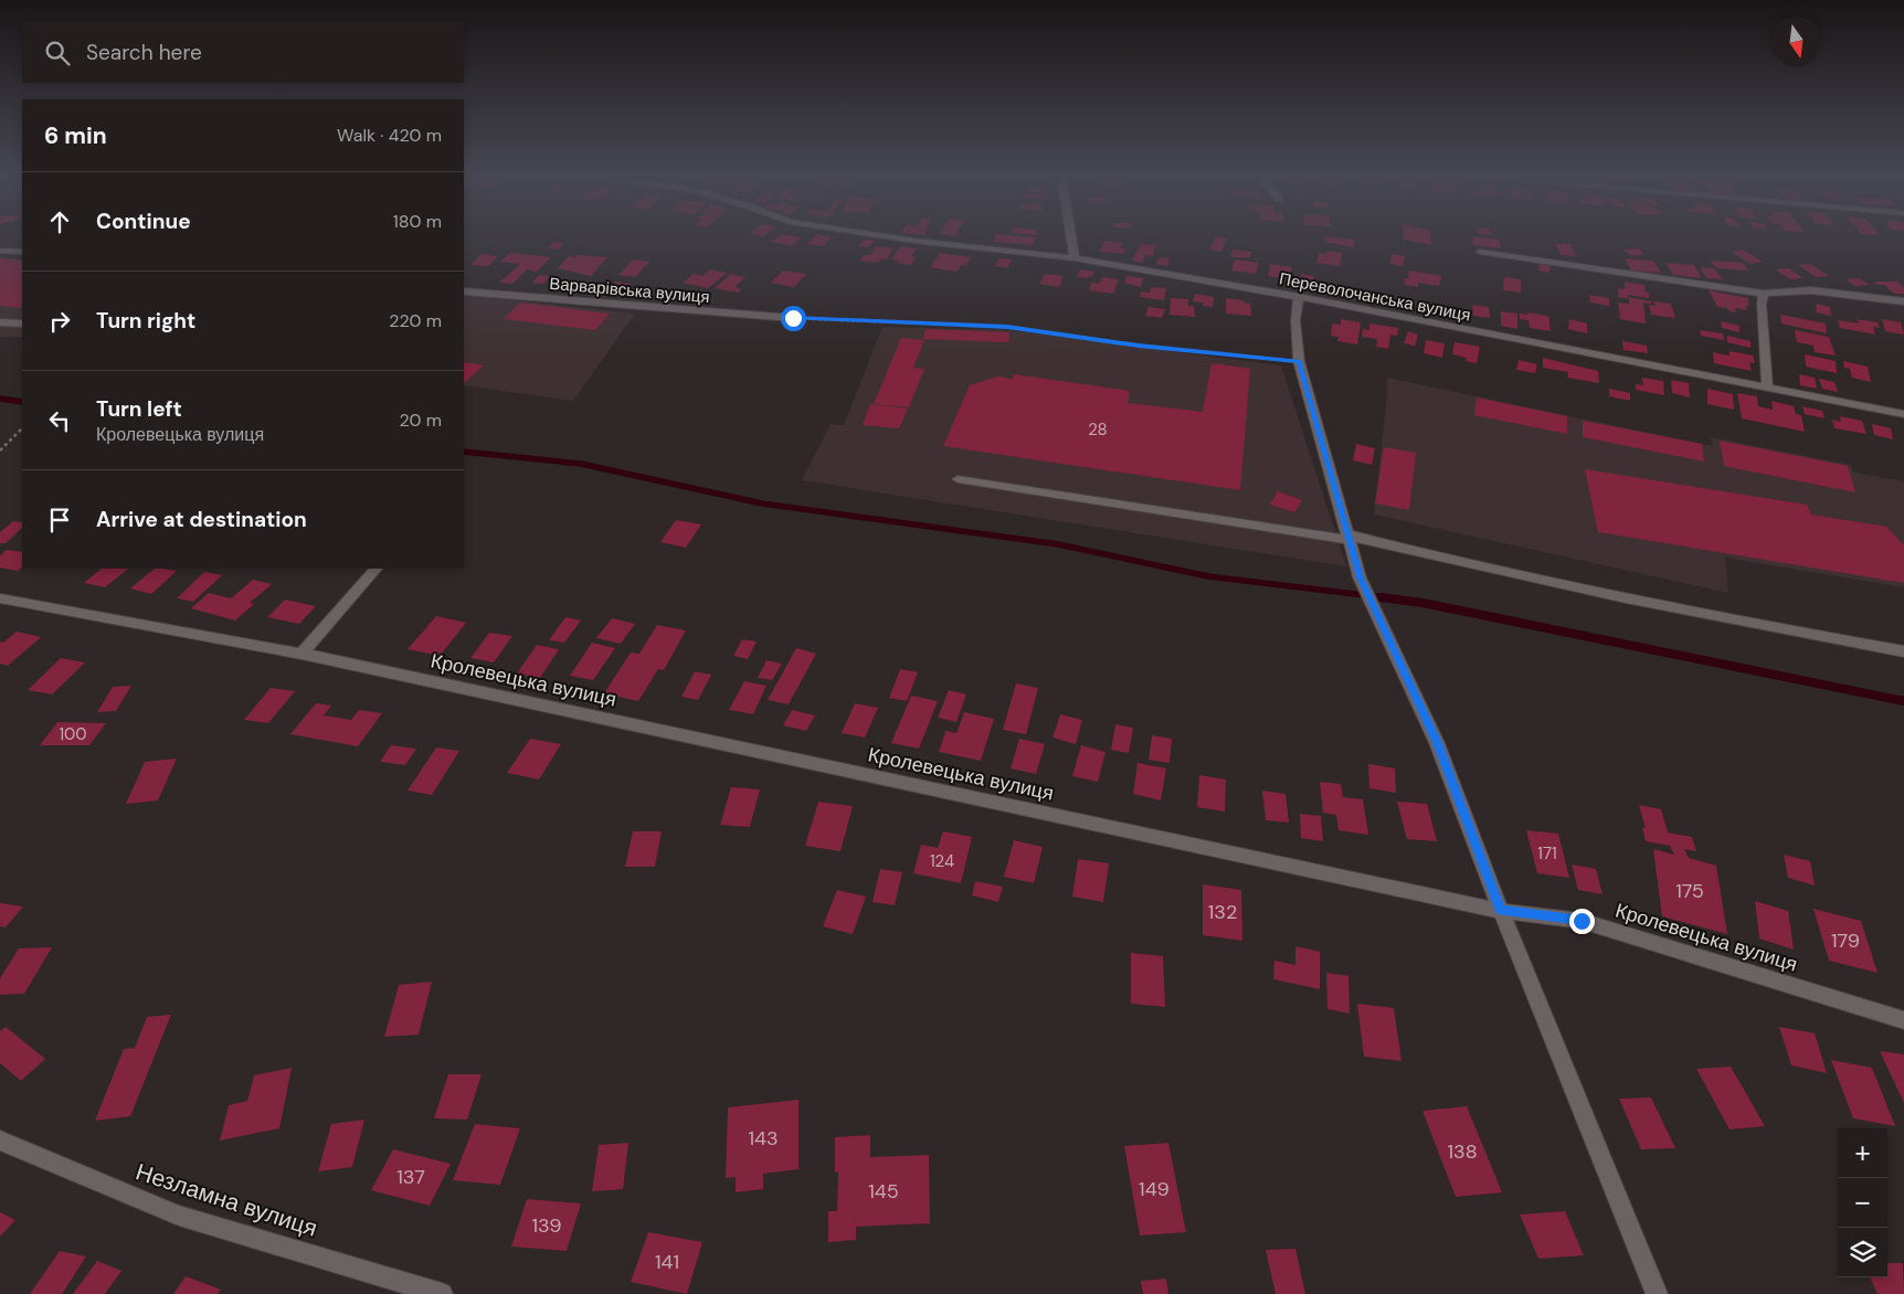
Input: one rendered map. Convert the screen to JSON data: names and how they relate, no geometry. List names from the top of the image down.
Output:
{
  "streets": {
    "street": [
      "Варварівська вулиця",
      "Переволочанська вулиця",
      "Кролевецька вулиця",
      "Незламна вулиця"
    ]
  },
  "house_numbers": [
    "28",
    "100",
    "171",
    "124",
    "175",
    "132",
    "179",
    "143",
    "138",
    "137",
    "149",
    "145",
    "139",
    "141"
  ],
  "north": "bottom",
  "page": {
    "search": "Search here",
    "heading": ["6 min", "Walk · 420 m"],
    "list": [
      ["Continue", "180 m"],
      ["Turn right", "220 m"],
      ["Turn left", "Кролевецька вулиця", "20 m"],
      "Arrive at destination"
    ],
    "map_buttons": ["+", "−"]
  }
}
